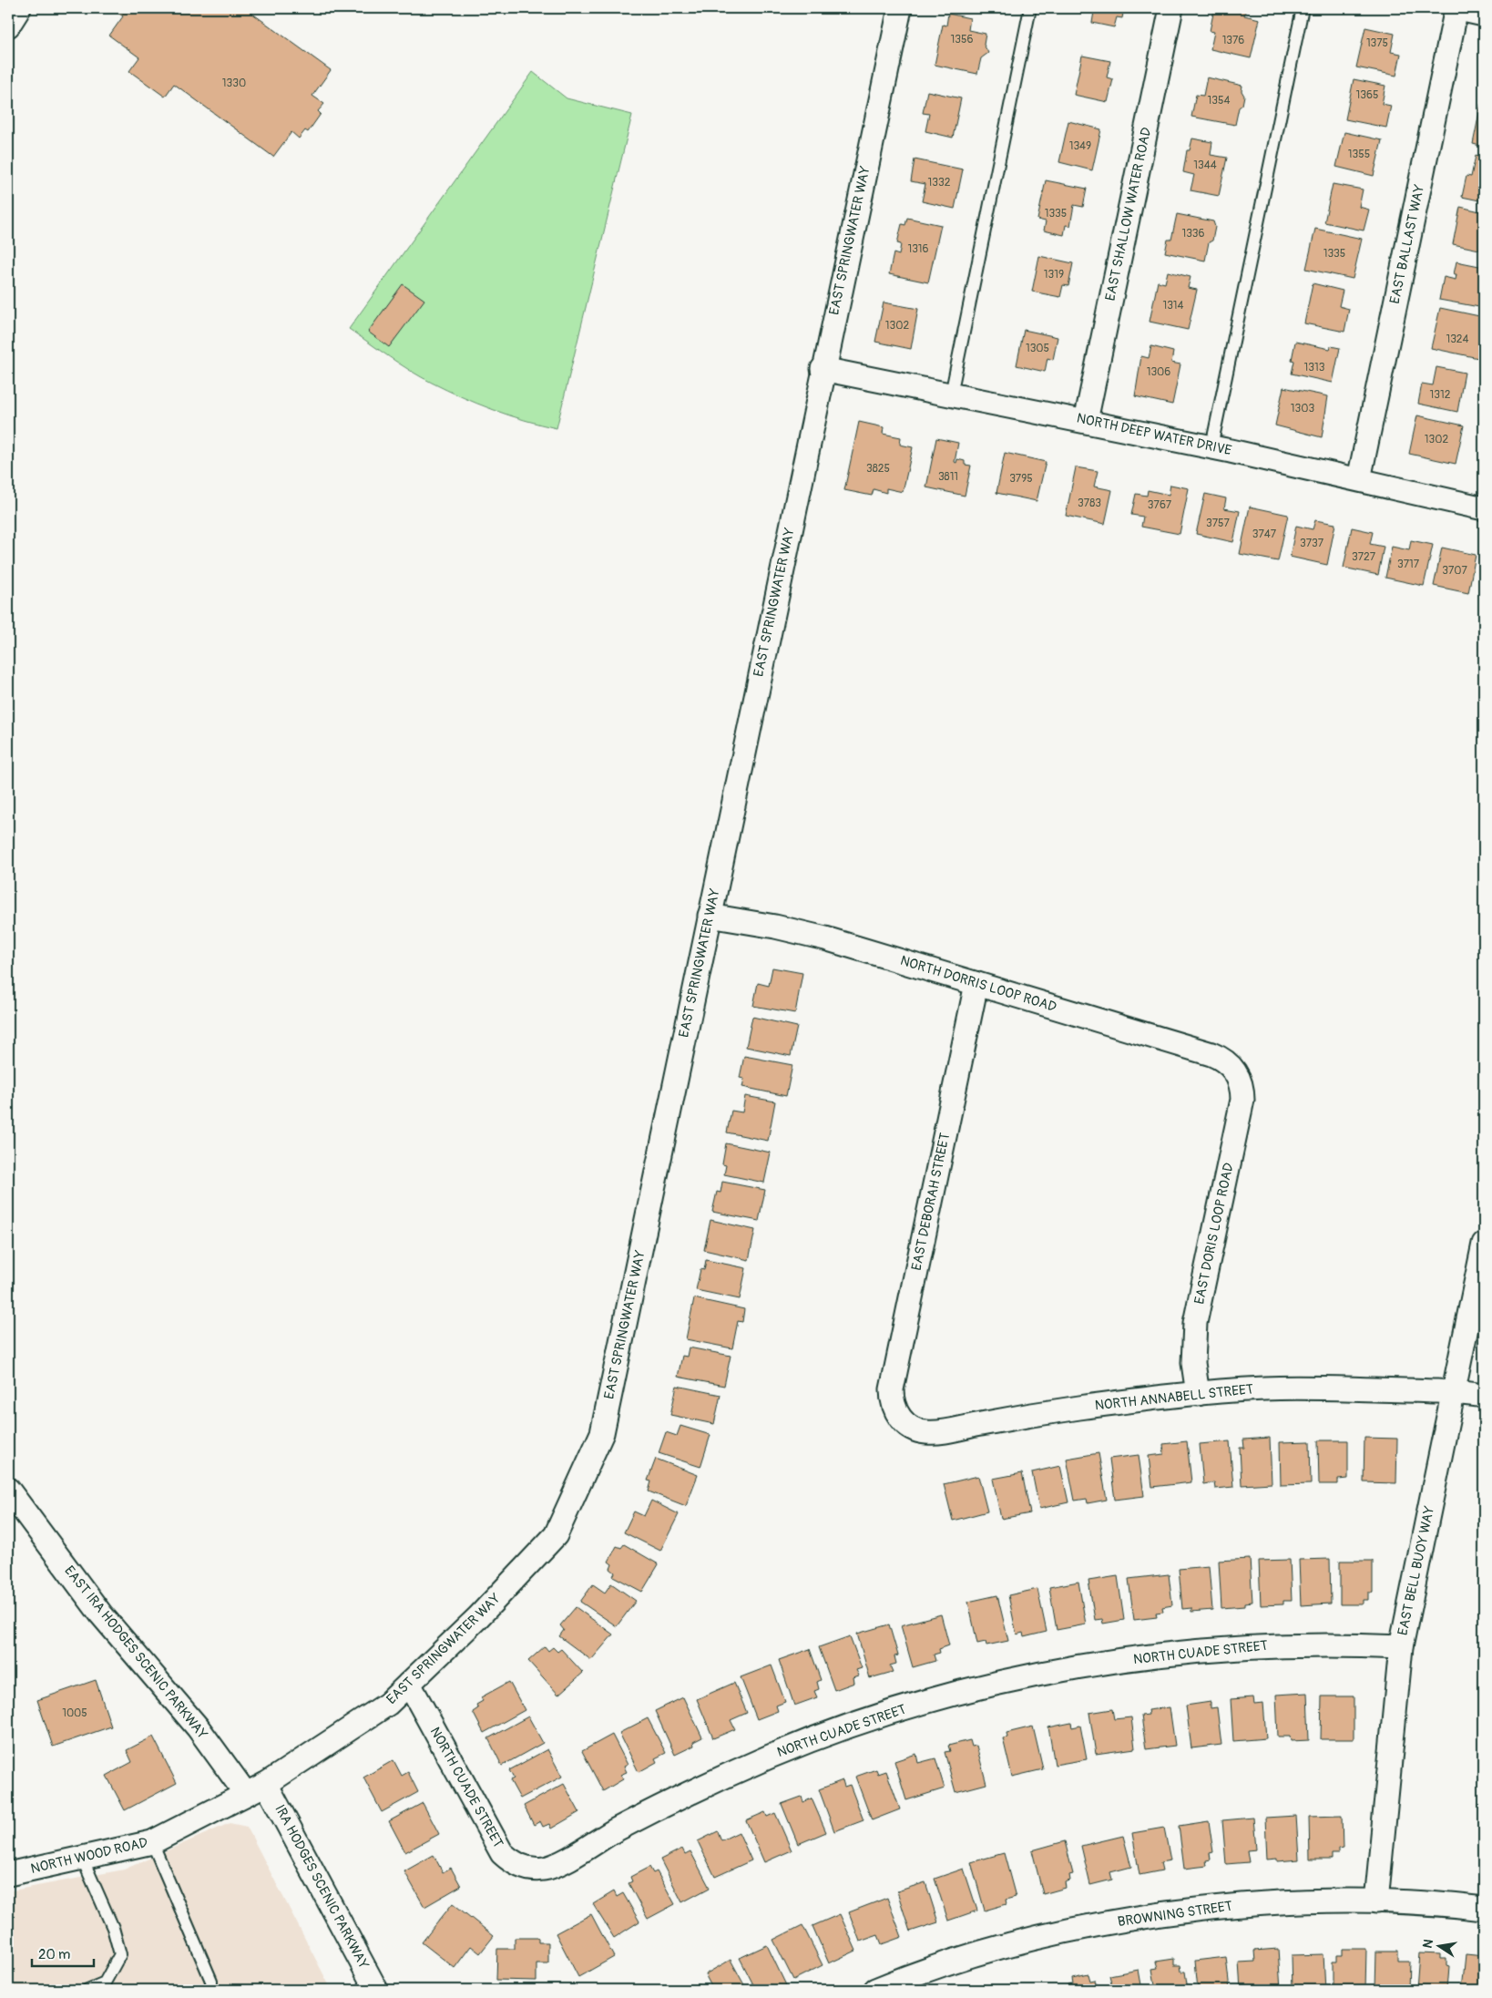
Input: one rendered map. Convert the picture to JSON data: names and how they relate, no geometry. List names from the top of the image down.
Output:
{
  "streets": {
    "street": [
      "EAST SHALLOW WATER ROAD",
      "EAST SPRINGWATER WAY",
      "EAST BALLAST WAY",
      "NORTH DEEP WATER DRIVE",
      "NORTH DORRIS LOOP ROAD",
      "EAST DEBORAH STREET",
      "EAST DORIS LOOP ROAD",
      "NORTH ANNABELL STREET",
      "EAST BELL BUOY WAY",
      "EAST IRA HODGES SCENIC PARKWAY",
      "NORTH CUADE STREET",
      "NORTH WOOD ROAD",
      "IRA HODGES SCENIC PARKWAY",
      "BROWNING STREET"
    ]
  },
  "crossings": [
    ["EAST SHALLOW WATER ROAD", "NORTH DEEP WATER DRIVE"],
    ["EAST SPRINGWATER WAY", "NORTH DEEP WATER DRIVE"],
    ["EAST SPRINGWATER WAY", "NORTH DORRIS LOOP ROAD"],
    ["EAST SPRINGWATER WAY", "EAST IRA HODGES SCENIC PARKWAY"],
    ["EAST SPRINGWATER WAY", "NORTH CUADE STREET"],
    ["EAST SPRINGWATER WAY", "NORTH WOOD ROAD"],
    ["EAST SPRINGWATER WAY", "IRA HODGES SCENIC PARKWAY"],
    ["EAST BALLAST WAY", "NORTH DEEP WATER DRIVE"],
    ["NORTH DORRIS LOOP ROAD", "EAST DEBORAH STREET"],
    ["NORTH DORRIS LOOP ROAD", "EAST DORIS LOOP ROAD"],
    ["EAST DEBORAH STREET", "NORTH ANNABELL STREET"],
    ["EAST DORIS LOOP ROAD", "NORTH ANNABELL STREET"],
    ["NORTH ANNABELL STREET", "EAST BELL BUOY WAY"],
    ["EAST BELL BUOY WAY", "NORTH CUADE STREET"],
    ["EAST BELL BUOY WAY", "BROWNING STREET"],
    ["EAST IRA HODGES SCENIC PARKWAY", "NORTH WOOD ROAD"],
    ["EAST IRA HODGES SCENIC PARKWAY", "IRA HODGES SCENIC PARKWAY"],
    ["NORTH WOOD ROAD", "IRA HODGES SCENIC PARKWAY"]
  ],
  "house_numbers": [
    "1356",
    "1376",
    "1375",
    "1330",
    "1365",
    "1354",
    "1349",
    "1355",
    "1344",
    "1332",
    "1335",
    "1336",
    "1316",
    "1335",
    "1319",
    "1314",
    "1302",
    "1324",
    "1305",
    "1313",
    "1306",
    "1312",
    "1303",
    "1302",
    "3825",
    "3811",
    "3795",
    "3783",
    "3767",
    "3757",
    "3747",
    "3737",
    "3727",
    "3717",
    "3707",
    "1005"
  ],
  "scale_bar": "20 m",
  "north": "left"
}
